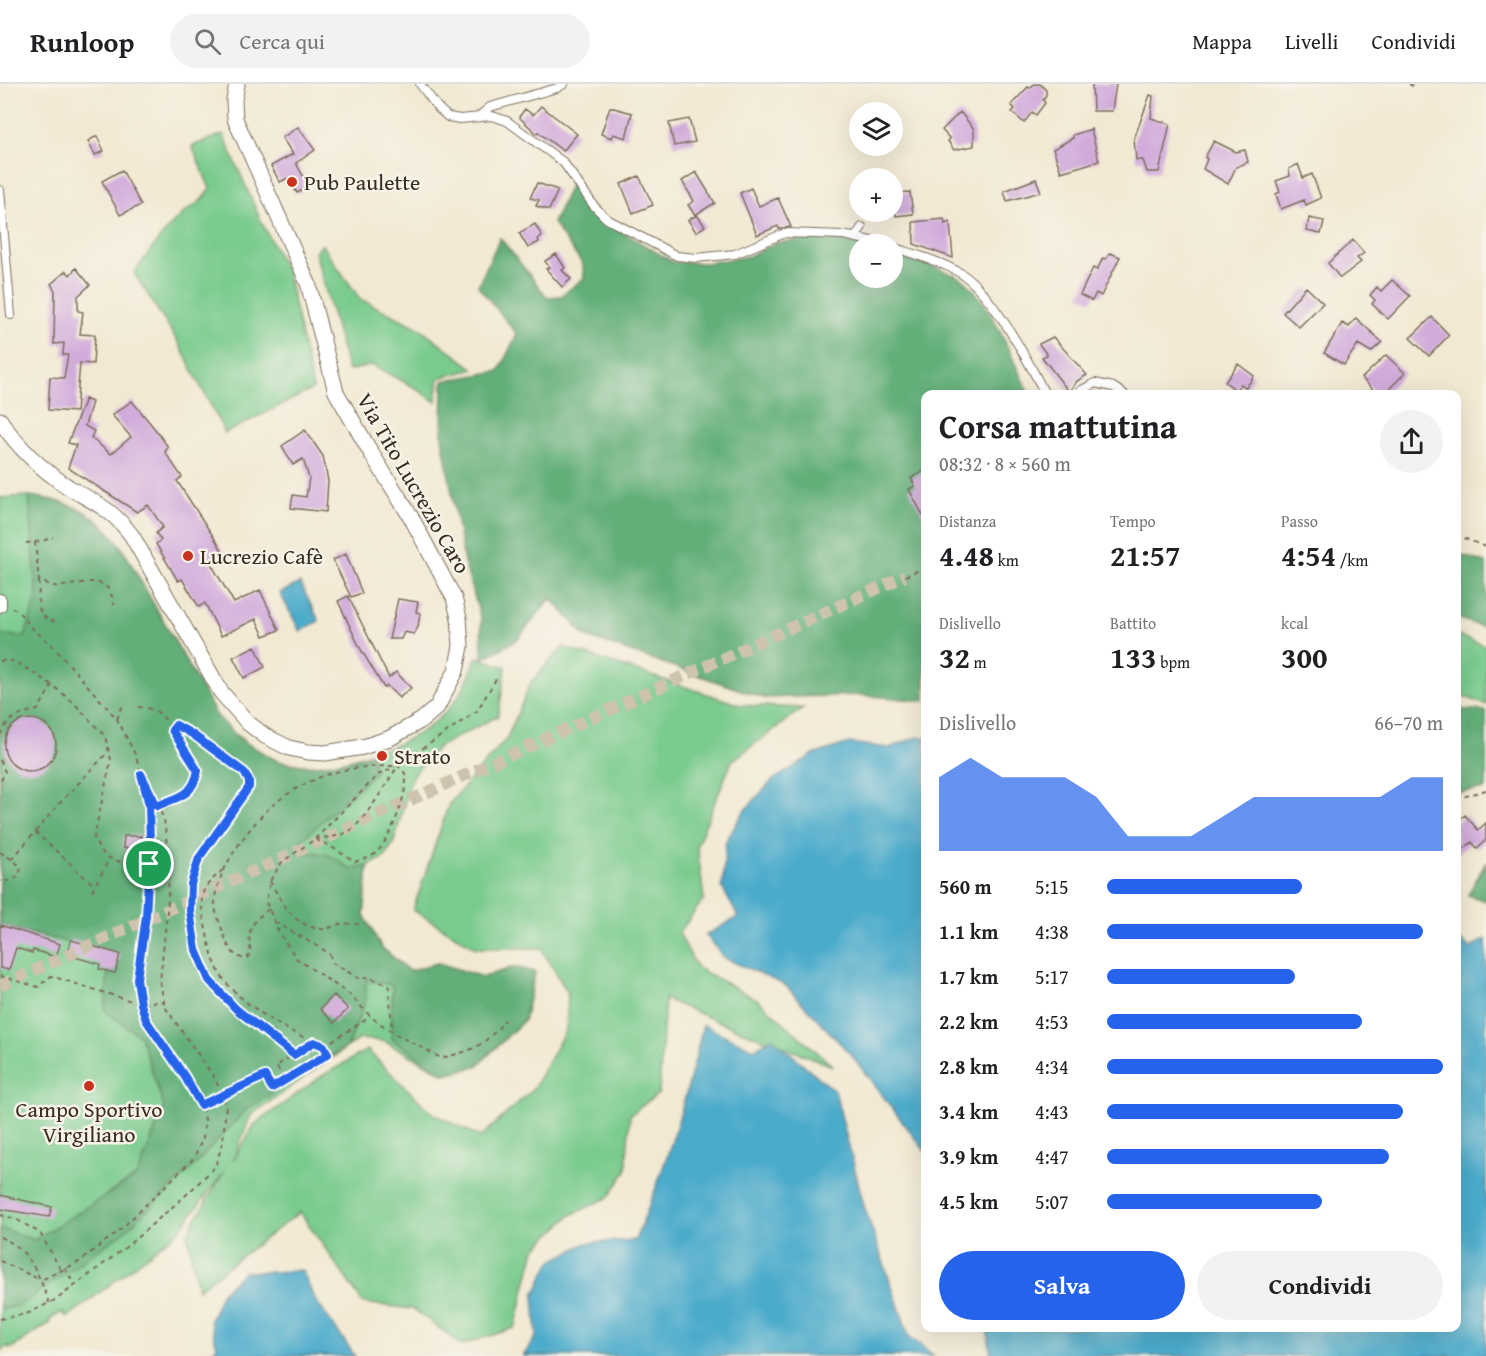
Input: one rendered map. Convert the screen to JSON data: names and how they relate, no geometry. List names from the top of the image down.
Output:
{
  "streets": {
    "street": ["Via Tito Lucrezio Caro"]
  },
  "places": [
    "Pub Paulette",
    "Lucrezio Cafè",
    "Strato",
    "Campo Sportivo Virgiliano"
  ],
  "page": {
    "header": "Runloop",
    "search": "Cerca qui",
    "nav": ["Mappa", "Livelli", "Condividi"],
    "map_buttons": ["+", "−"],
    "heading": ["Corsa mattutina", "08:32 · 8 × 560 m"],
    "stats": [
      ["Distanza", "4.48 km"],
      ["Tempo", "21:57"],
      ["Passo", "4:54 /km"],
      ["Dislivello", "32 m"],
      ["Battito", "133 bpm"],
      ["kcal", "300"]
    ],
    "chart": ["Dislivello", "66–70 m"],
    "list": [
      {
        "name": "560 m",
        "note": "5:15"
      },
      {
        "name": "1.1 km",
        "note": "4:38"
      },
      {
        "name": "1.7 km",
        "note": "5:17"
      },
      {
        "name": "2.2 km",
        "note": "4:53"
      },
      {
        "name": "2.8 km",
        "note": "4:34"
      },
      {
        "name": "3.4 km",
        "note": "4:43"
      },
      {
        "name": "3.9 km",
        "note": "4:47"
      },
      {
        "name": "4.5 km",
        "note": "5:07"
      }
    ],
    "buttons": ["Salva", "Condividi"]
  }
}
